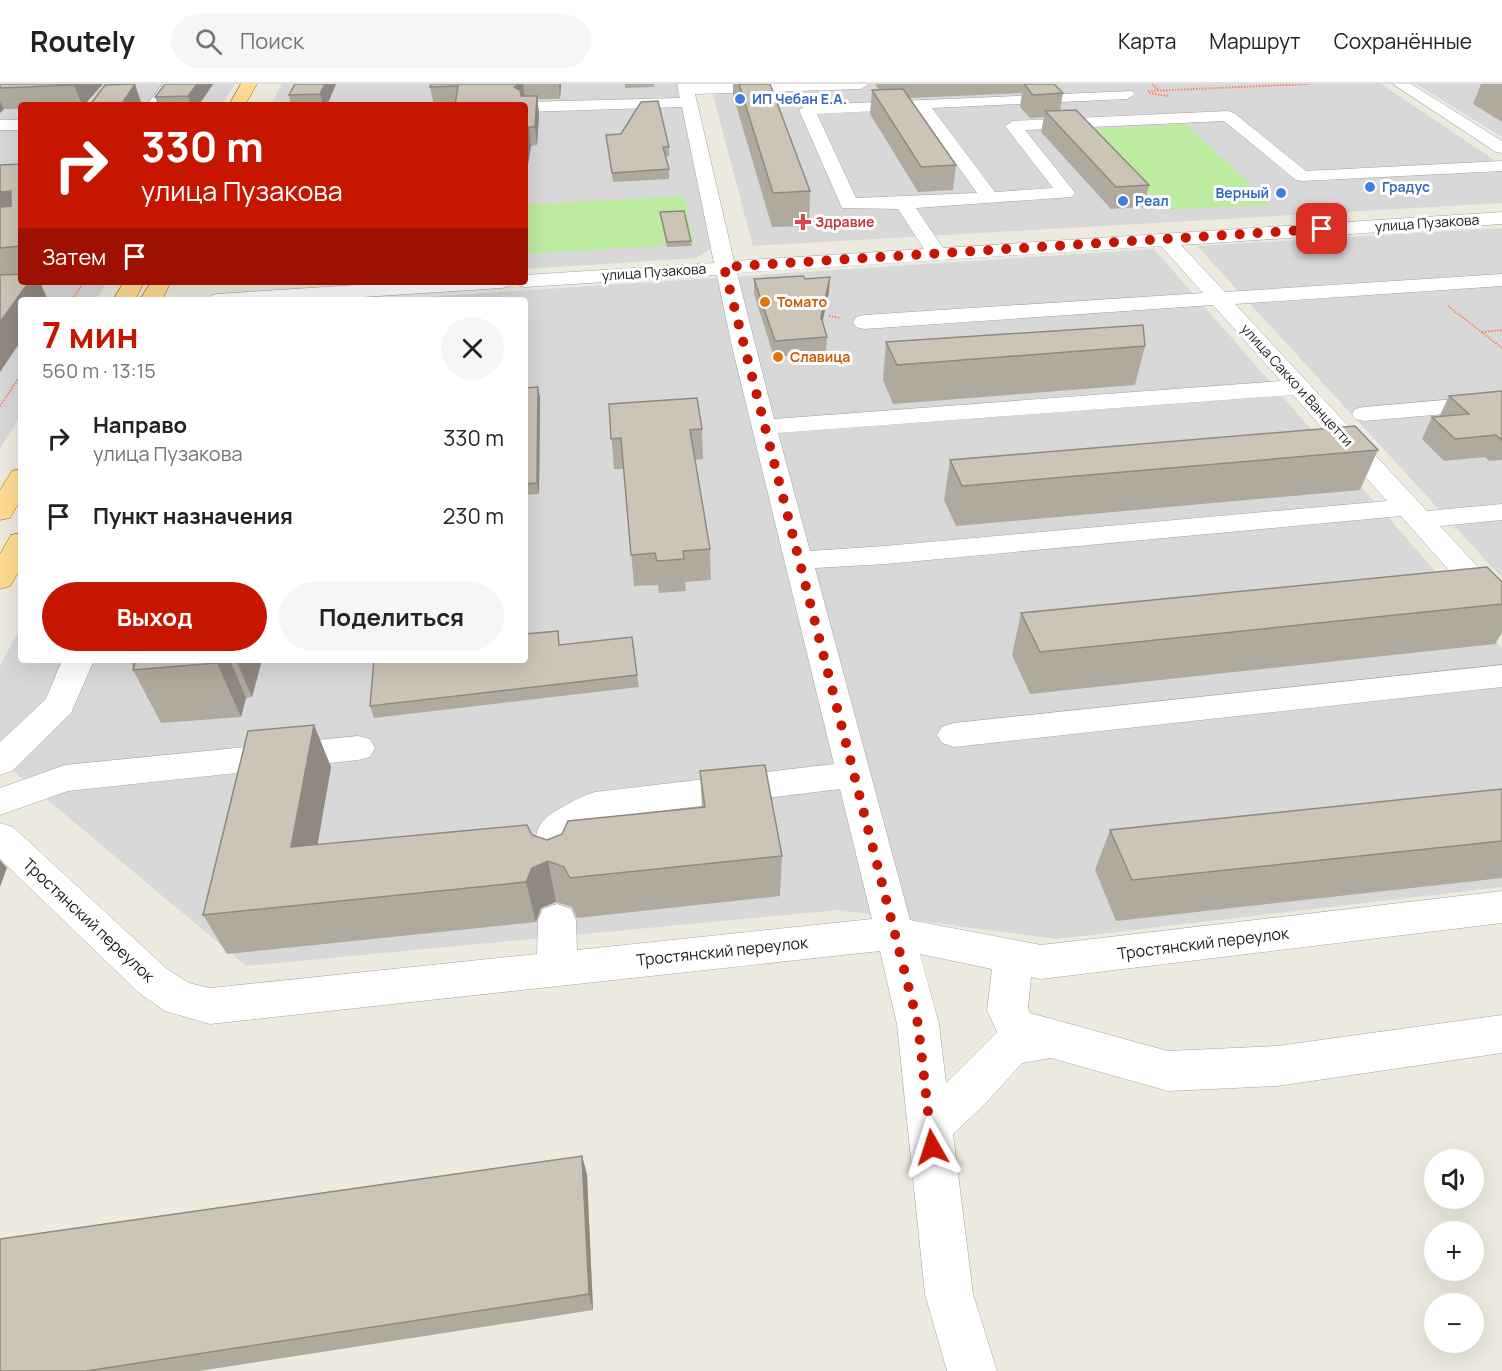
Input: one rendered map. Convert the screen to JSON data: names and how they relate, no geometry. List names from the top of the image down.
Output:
{
  "streets": {
    "street": ["улица Пузакова", "улица Сакко и Ванцетти", "Тростянский переулок"]
  },
  "crossings": [
    ["улица Пузакова", "улица Сакко и Ванцетти"]
  ],
  "places": {
    "other": [
      "ИП Чебан Е.А.",
      "Градус",
      "Верный",
      "Реал",
      "Томато",
      "Славица"
    ],
    "health": ["Здравие"]
  },
  "page": {
    "header": "Routely",
    "search": "Поиск",
    "nav": ["Карта", "Маршрут", "Сохранённые"],
    "turn": ["330 m", "улица Пузакова"],
    "then": "Затем",
    "heading": ["7 мин", "560 m · 13:15"],
    "list": [
      {
        "name": "Направо",
        "note": "улица Пузакова",
        "value": "330 m"
      },
      {
        "name": "Пункт назначения",
        "value": "230 m"
      }
    ],
    "buttons": ["Выход", "Поделиться"],
    "map_buttons": ["+", "−"]
  }
}
